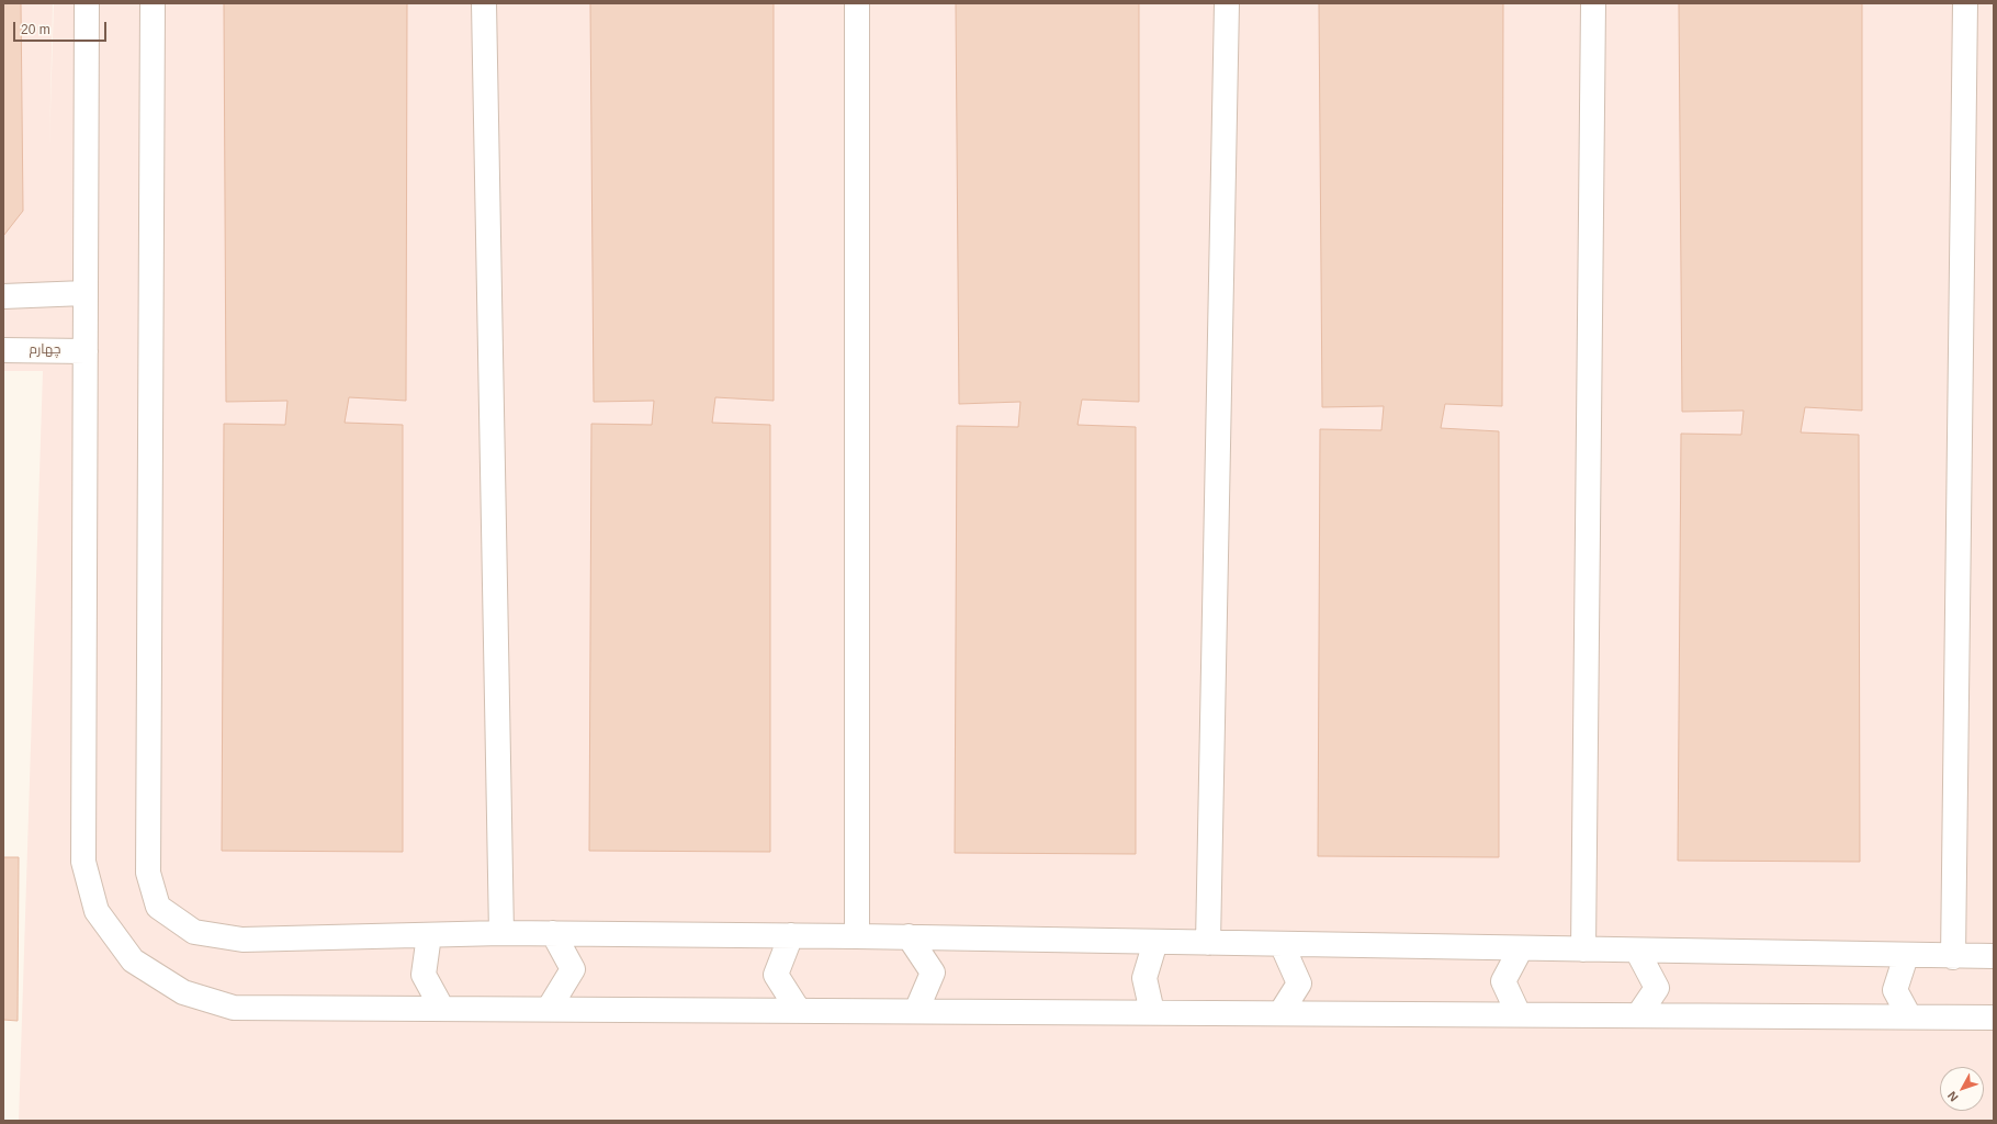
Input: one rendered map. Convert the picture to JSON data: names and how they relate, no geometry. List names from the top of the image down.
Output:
{
  "streets": {
    "street": ["چهارم"]
  },
  "scale_bar": "20 m",
  "north": "bottom left"
}
